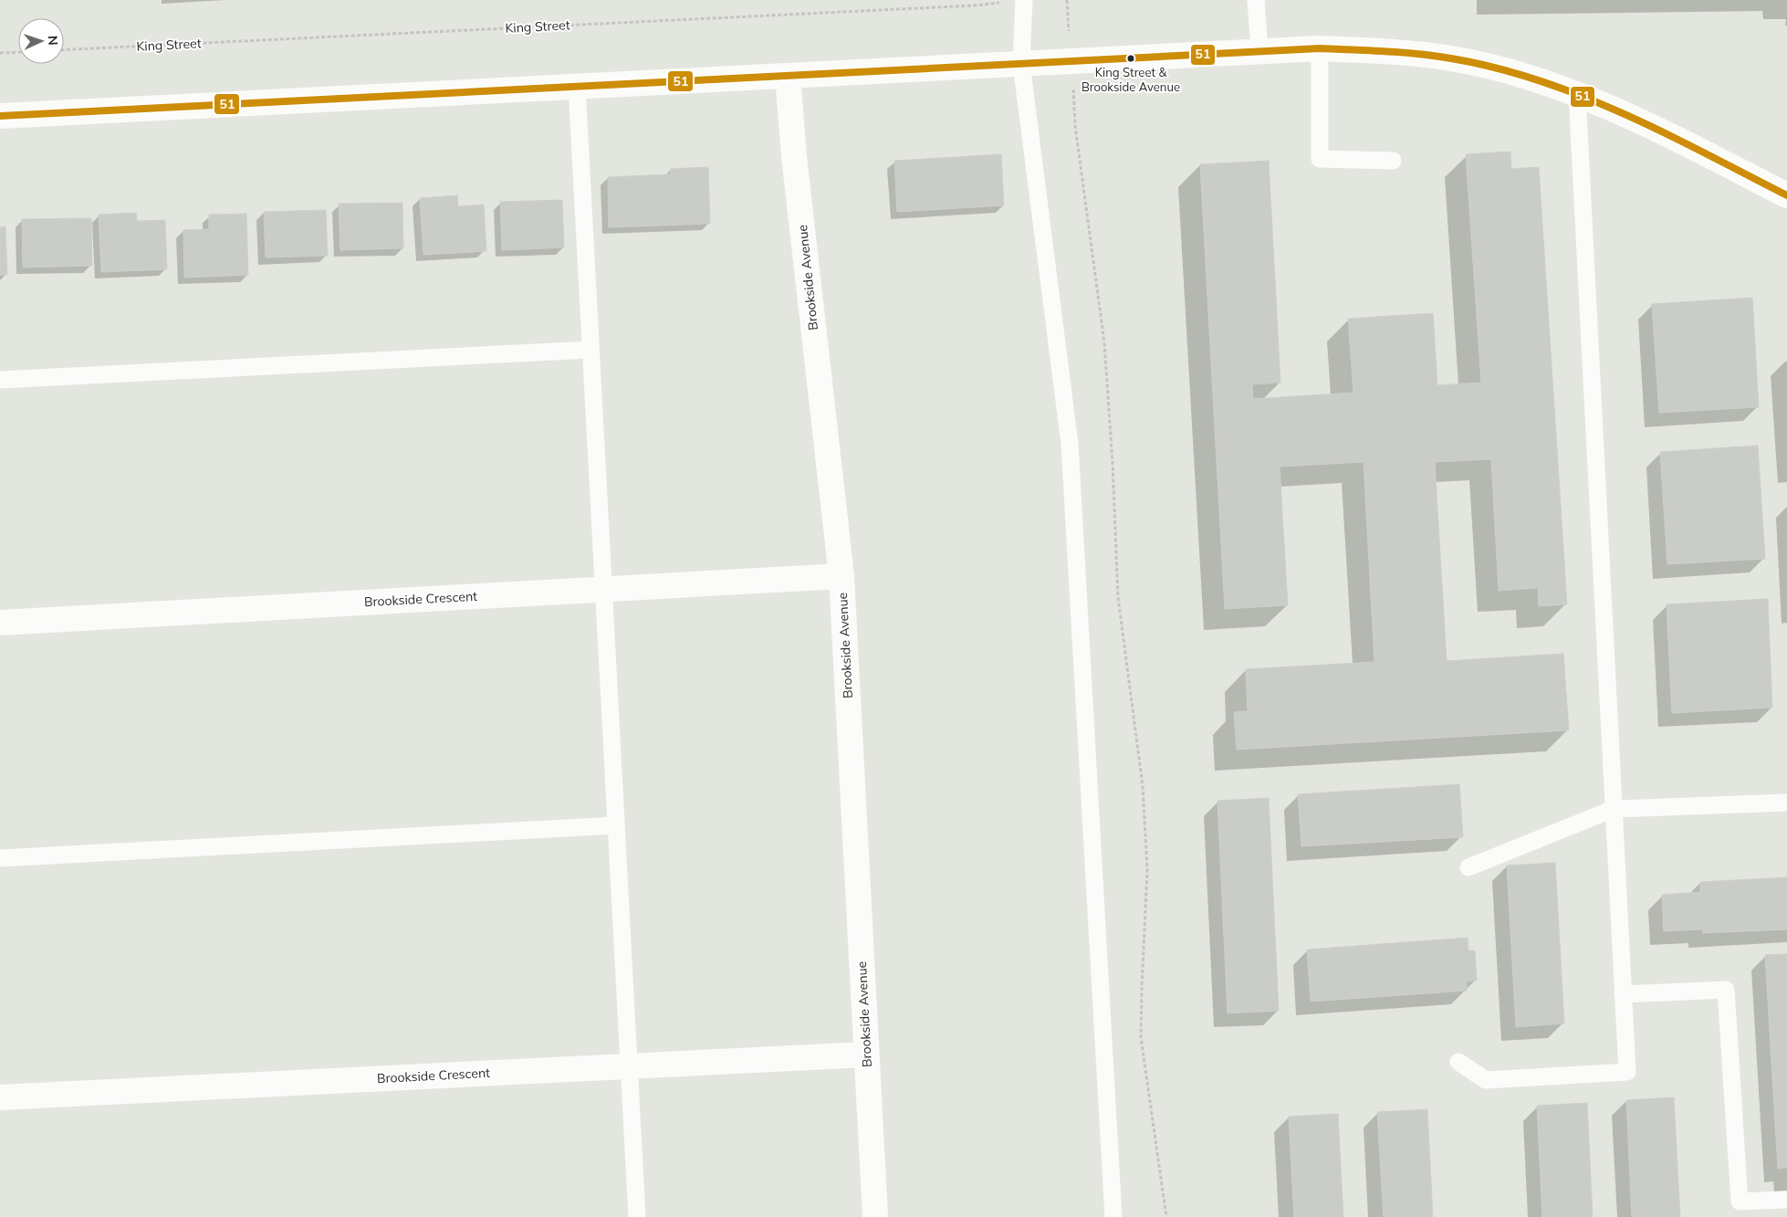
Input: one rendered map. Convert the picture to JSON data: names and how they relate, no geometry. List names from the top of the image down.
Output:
{
  "streets": {
    "street": ["Brookside Avenue", "Brookside Crescent"],
    "path": ["King Street"]
  },
  "crossings": [
    ["Brookside Avenue", "Brookside Crescent"]
  ],
  "places": ["King Street & Brookside Avenue"],
  "lines": ["transit line 51"],
  "north": "right"
}
